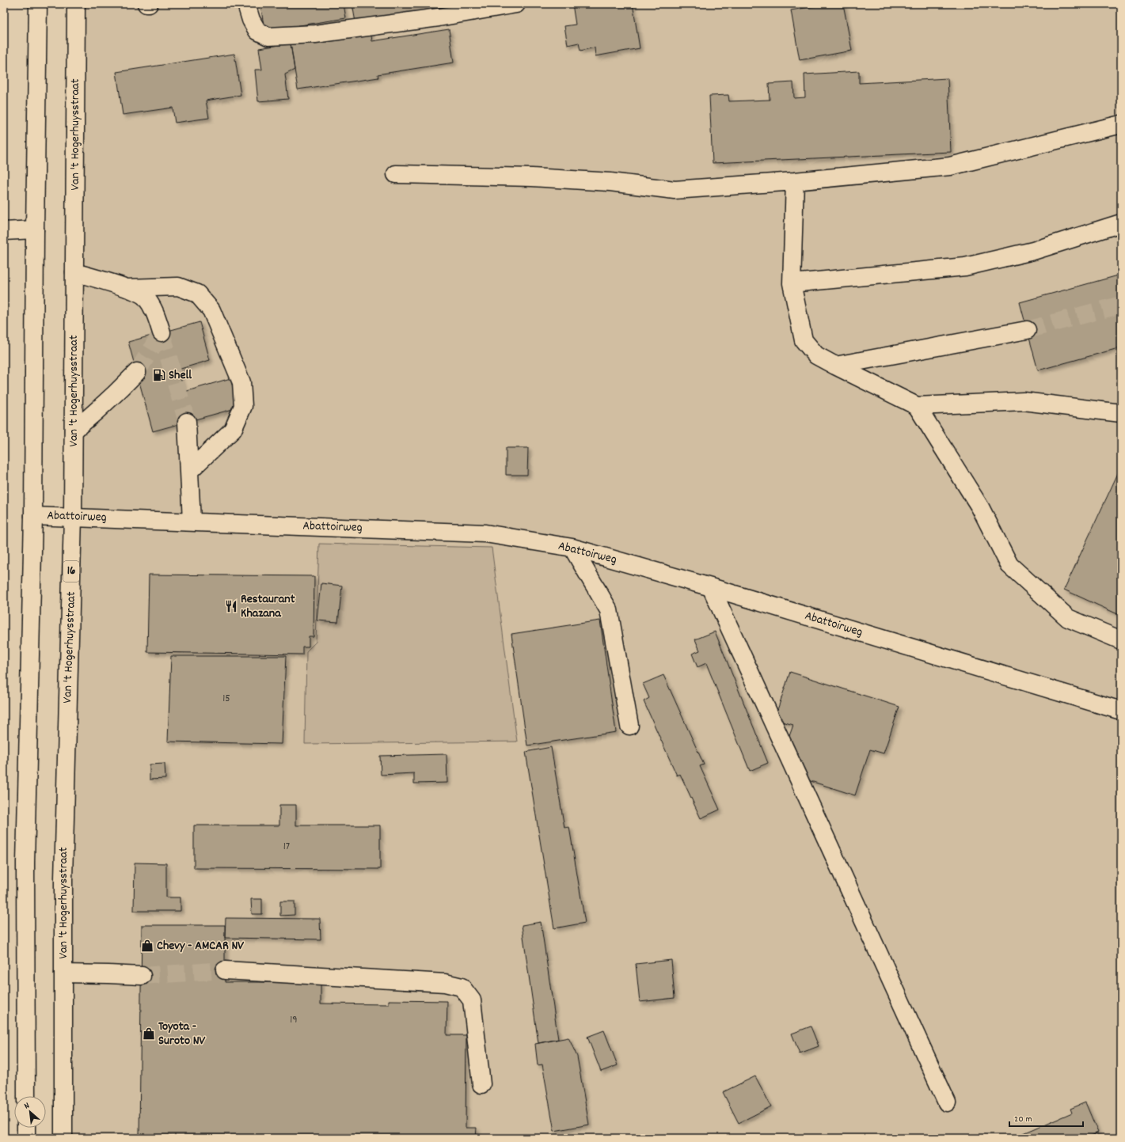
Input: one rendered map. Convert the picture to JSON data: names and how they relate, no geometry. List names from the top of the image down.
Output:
{
  "streets": {
    "main road": ["Van 't Hogerhuysstraat", "Abattoirweg", "16"]
  },
  "crossings": [
    ["Van 't Hogerhuysstraat", "Abattoirweg"]
  ],
  "places": {
    "fuel station": ["Shell"],
    "restaurant": ["Restaurant Khazana"],
    "shop": ["Chevy - AMCAR NV", "Toyota - Suroto NV"]
  },
  "house_numbers": ["15", "17", "19"],
  "scale_bar": "20 m",
  "north": "top left"
}
